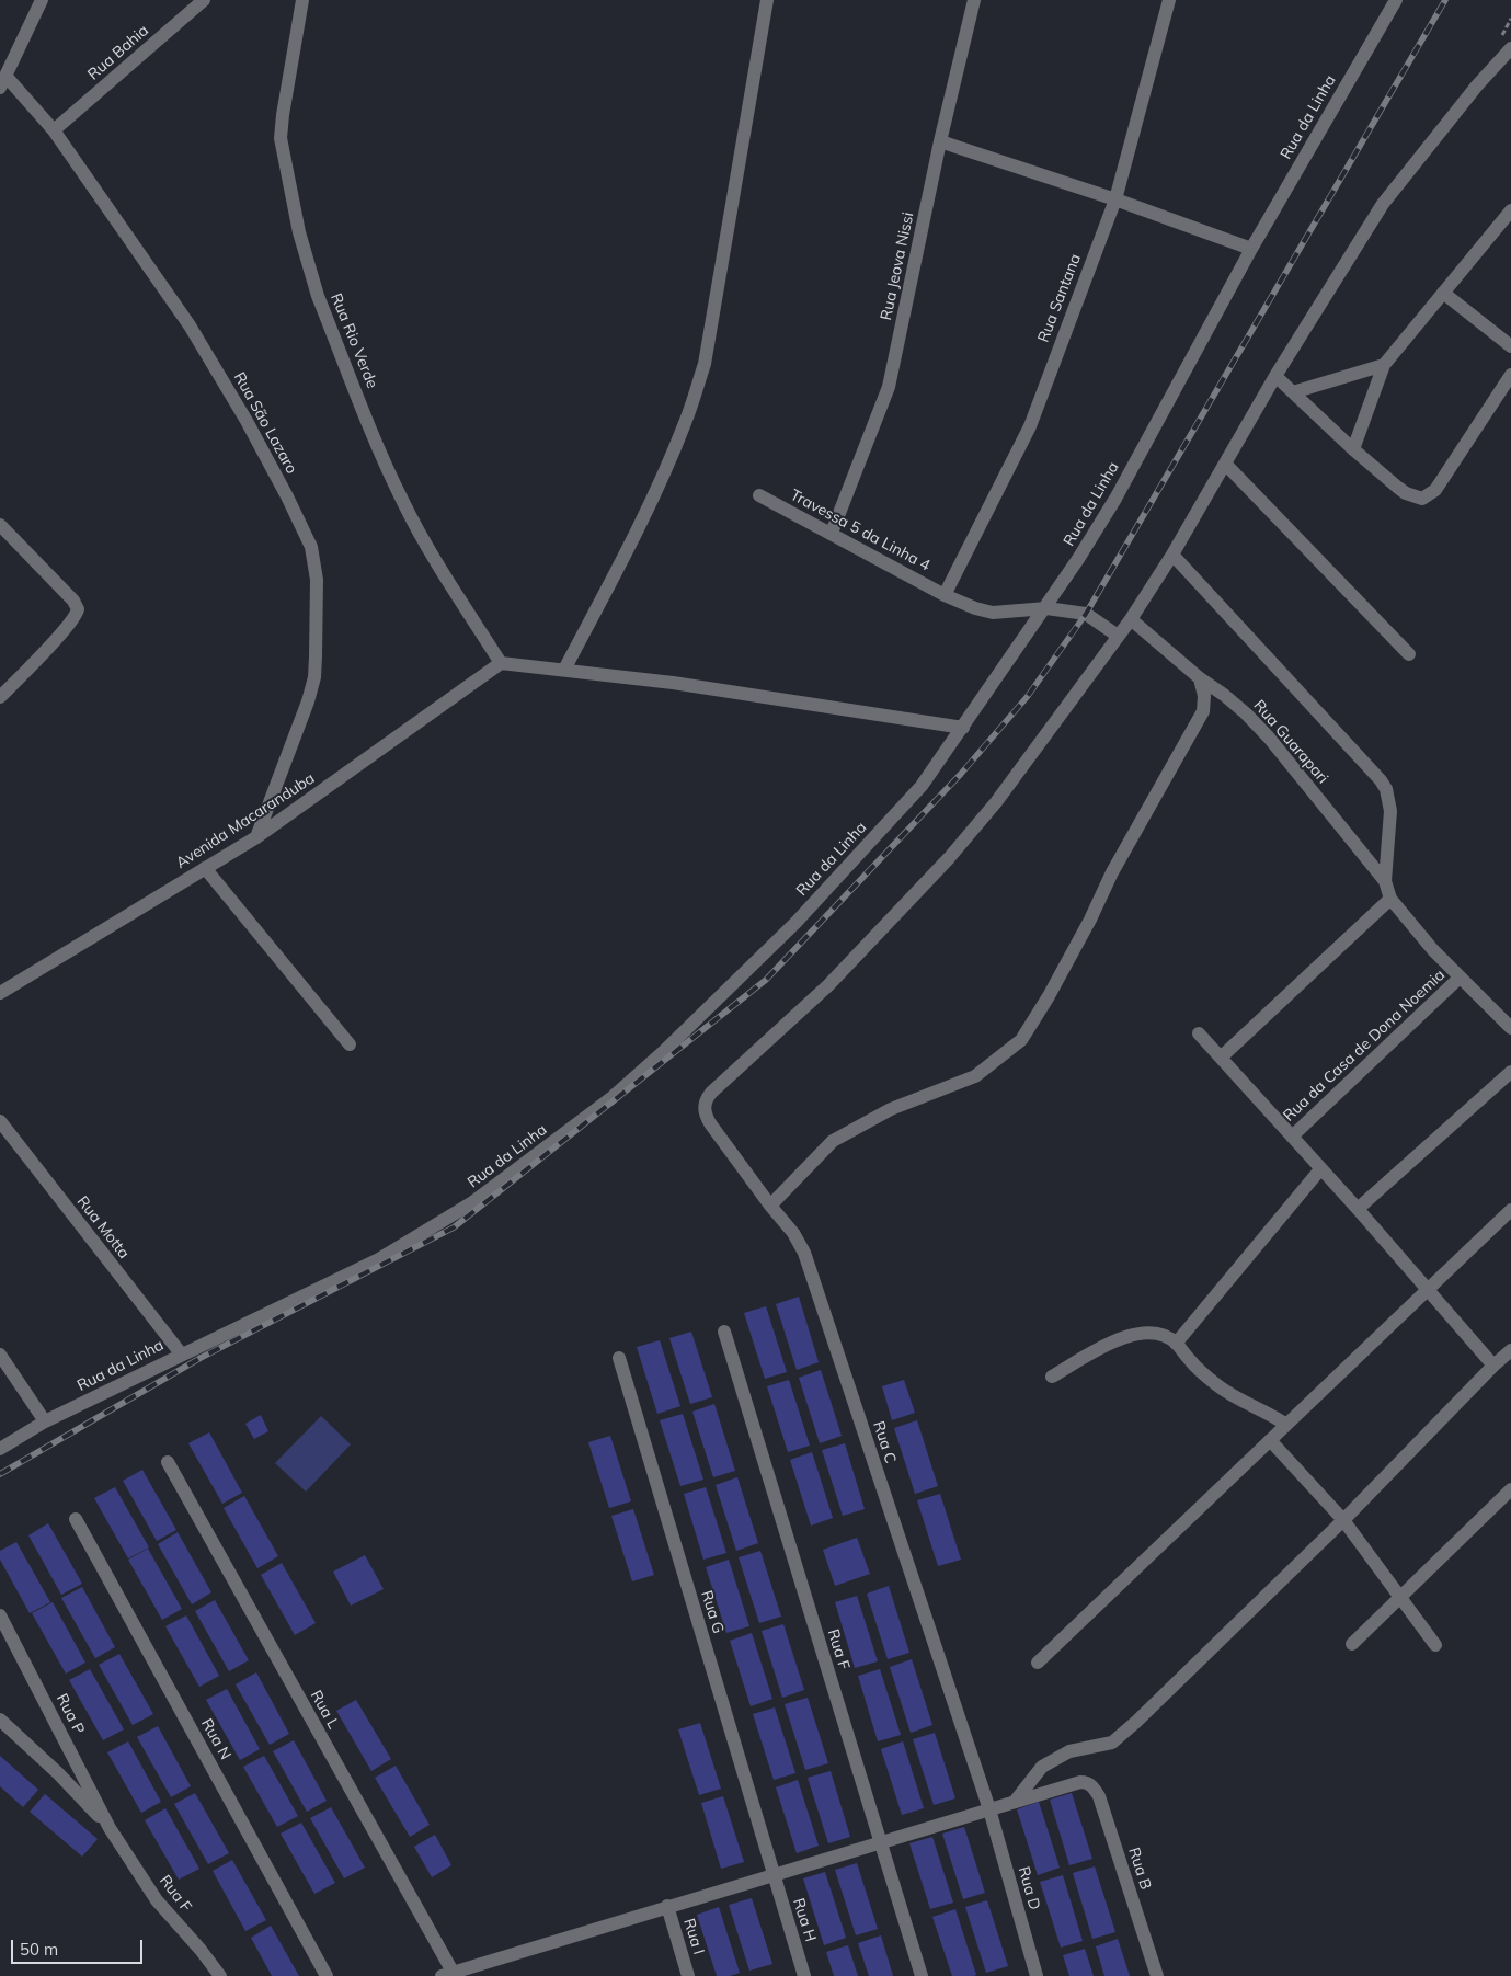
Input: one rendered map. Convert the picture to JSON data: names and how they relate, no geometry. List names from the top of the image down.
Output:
{
  "streets": {
    "street": [
      "Rua Bahia",
      "Rua da Linha",
      "Rua Jeova Nissi",
      "Rua Santana",
      "Rua Rio Verde",
      "Rua São Lazaro",
      "Travessa 5 da Linha 4",
      "Rua Guarapari",
      "Avenida Macaranduba",
      "Rua da Casa de Dona Noemia",
      "Rua Motta",
      "Rua C",
      "Rua G",
      "Rua F",
      "Rua L",
      "Rua P",
      "Rua N",
      "Rua B",
      "Rua D",
      "Rua H",
      "Rua I"
    ]
  },
  "crossings": [
    ["Rua Bahia", "Rua São Lazaro"],
    ["Rua da Linha", "Travessa 5 da Linha 4"],
    ["Rua da Linha", "Rua Motta"],
    ["Rua Jeova Nissi", "Travessa 5 da Linha 4"],
    ["Rua Santana", "Travessa 5 da Linha 4"],
    ["Rua Rio Verde", "Avenida Macaranduba"],
    ["Rua São Lazaro", "Avenida Macaranduba"],
    ["Travessa 5 da Linha 4", "Rua C"],
    ["Rua C", "Rua D"],
    ["Rua G", "Rua H"],
    ["Rua F", "Rua P"]
  ],
  "scale_bar": "50 m"
}
